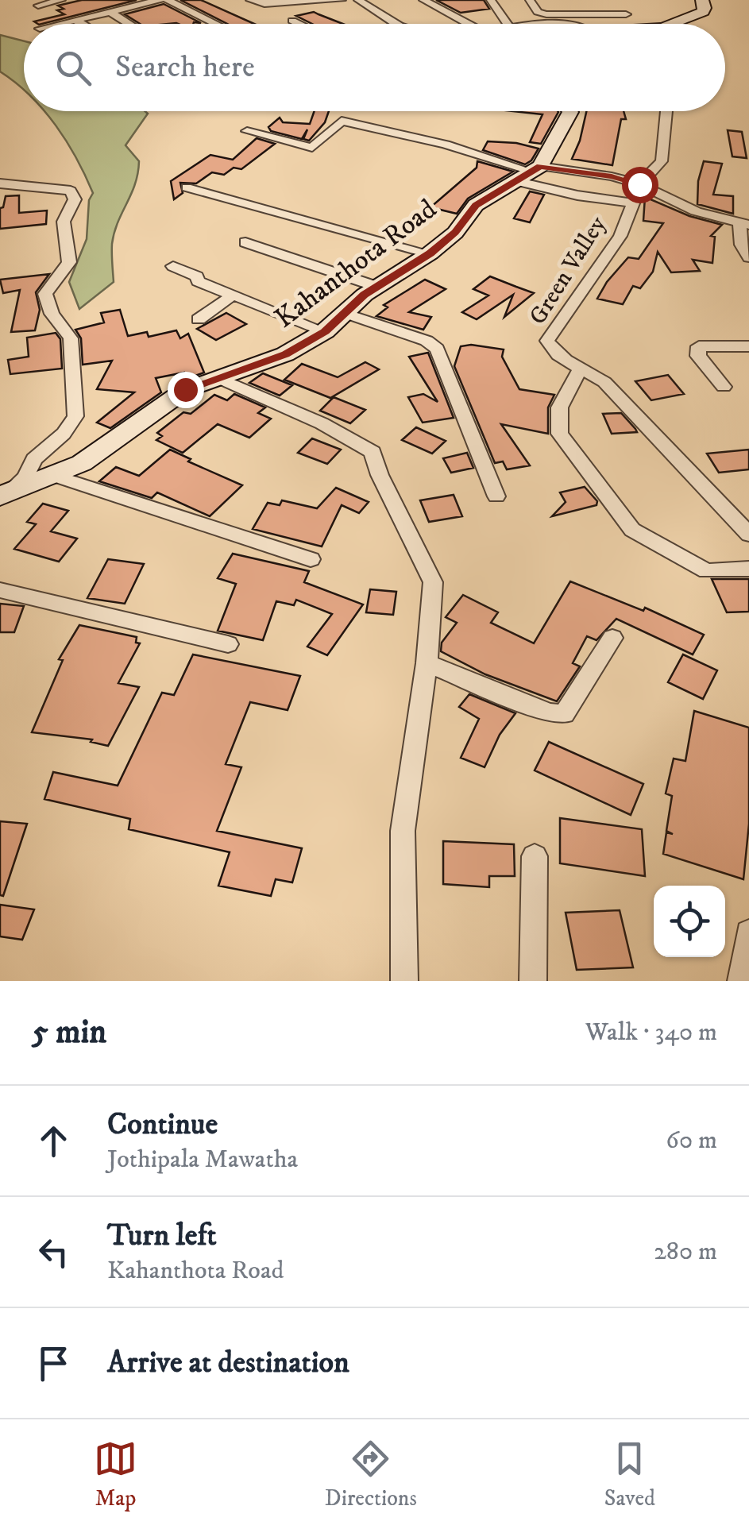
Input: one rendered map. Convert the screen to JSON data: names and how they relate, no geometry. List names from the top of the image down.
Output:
{
  "streets": {
    "main road": ["Kahanthota Road"],
    "street": ["Green Valley"]
  },
  "crossings": [
    ["Kahanthota Road", "Green Valley"]
  ],
  "page": {
    "search": "Search here",
    "heading": ["5 min", "Walk · 340 m"],
    "list": [
      ["Continue", "Jothipala Mawatha", "60 m"],
      ["Turn left", "Kahanthota Road", "280 m"],
      "Arrive at destination"
    ],
    "nav": ["Map", "Directions", "Saved"]
  }
}
